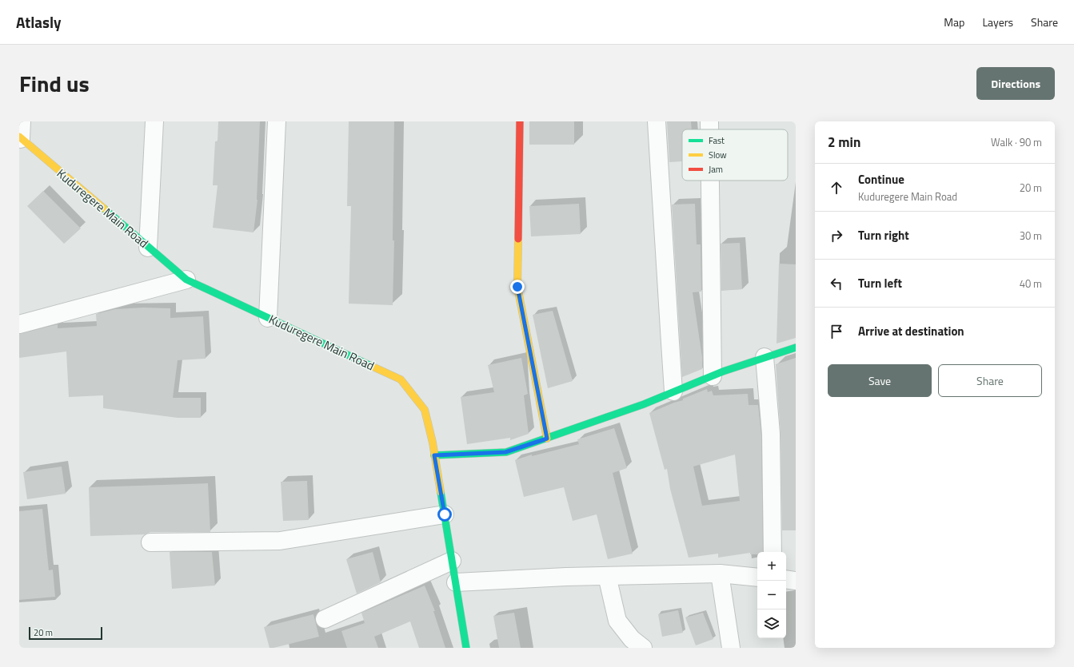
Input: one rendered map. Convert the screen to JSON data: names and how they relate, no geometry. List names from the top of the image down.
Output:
{
  "streets": {
    "street": ["Kuduregere Main Road"]
  },
  "legend": ["Fast", "Slow", "Jam"],
  "scale_bar": "20 m",
  "page": {
    "header": "Atlasly",
    "nav": ["Map", "Layers", "Share"],
    "title": "Find us",
    "buttons": [
      "Directions",
      ["Save", "Share"]
    ],
    "heading": ["2 min", "Walk · 90 m"],
    "list": [
      ["Continue", "Kuduregere Main Road", "20 m"],
      ["Turn right", "30 m"],
      ["Turn left", "40 m"],
      "Arrive at destination"
    ],
    "map_buttons": ["+", "−"],
    "scale": "20 m"
  }
}
